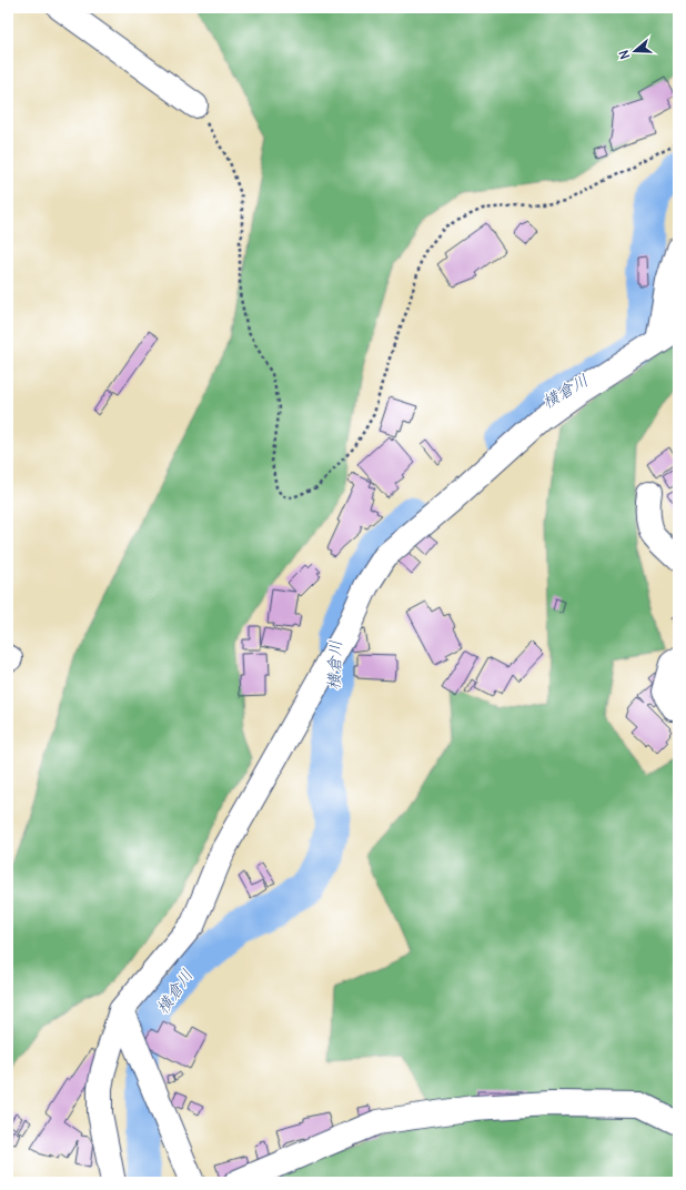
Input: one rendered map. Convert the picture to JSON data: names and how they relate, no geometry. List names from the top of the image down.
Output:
{
  "water": ["横倉川"],
  "north": "left"
}
